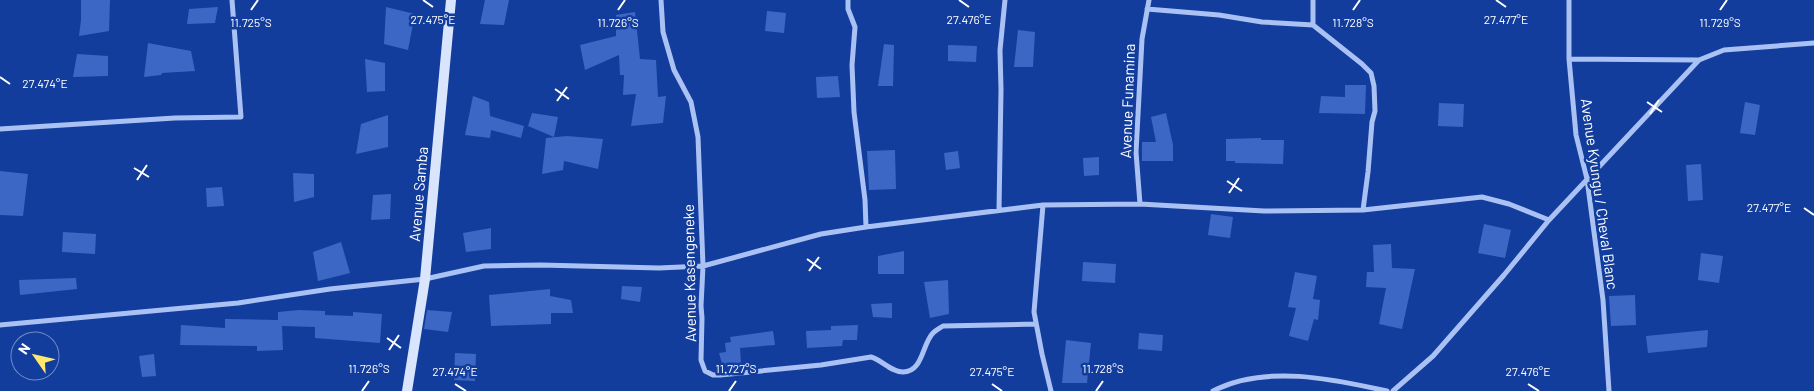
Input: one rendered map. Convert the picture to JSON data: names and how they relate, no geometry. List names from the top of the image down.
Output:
{
  "streets": {
    "street": [
      "Avenue Funamina",
      "Avenue Samba",
      "Avenue Kyungu / Cheval Blanc",
      "Avenue Kasengeneke"
    ]
  },
  "north": "top left",
  "coordinates": [
    "27.475°E",
    "27.476°E",
    "27.477°E",
    "11.725°S",
    "11.726°S",
    "11.728°S",
    "11.729°S",
    "27.474°E",
    "11.727°S"
  ]
}
